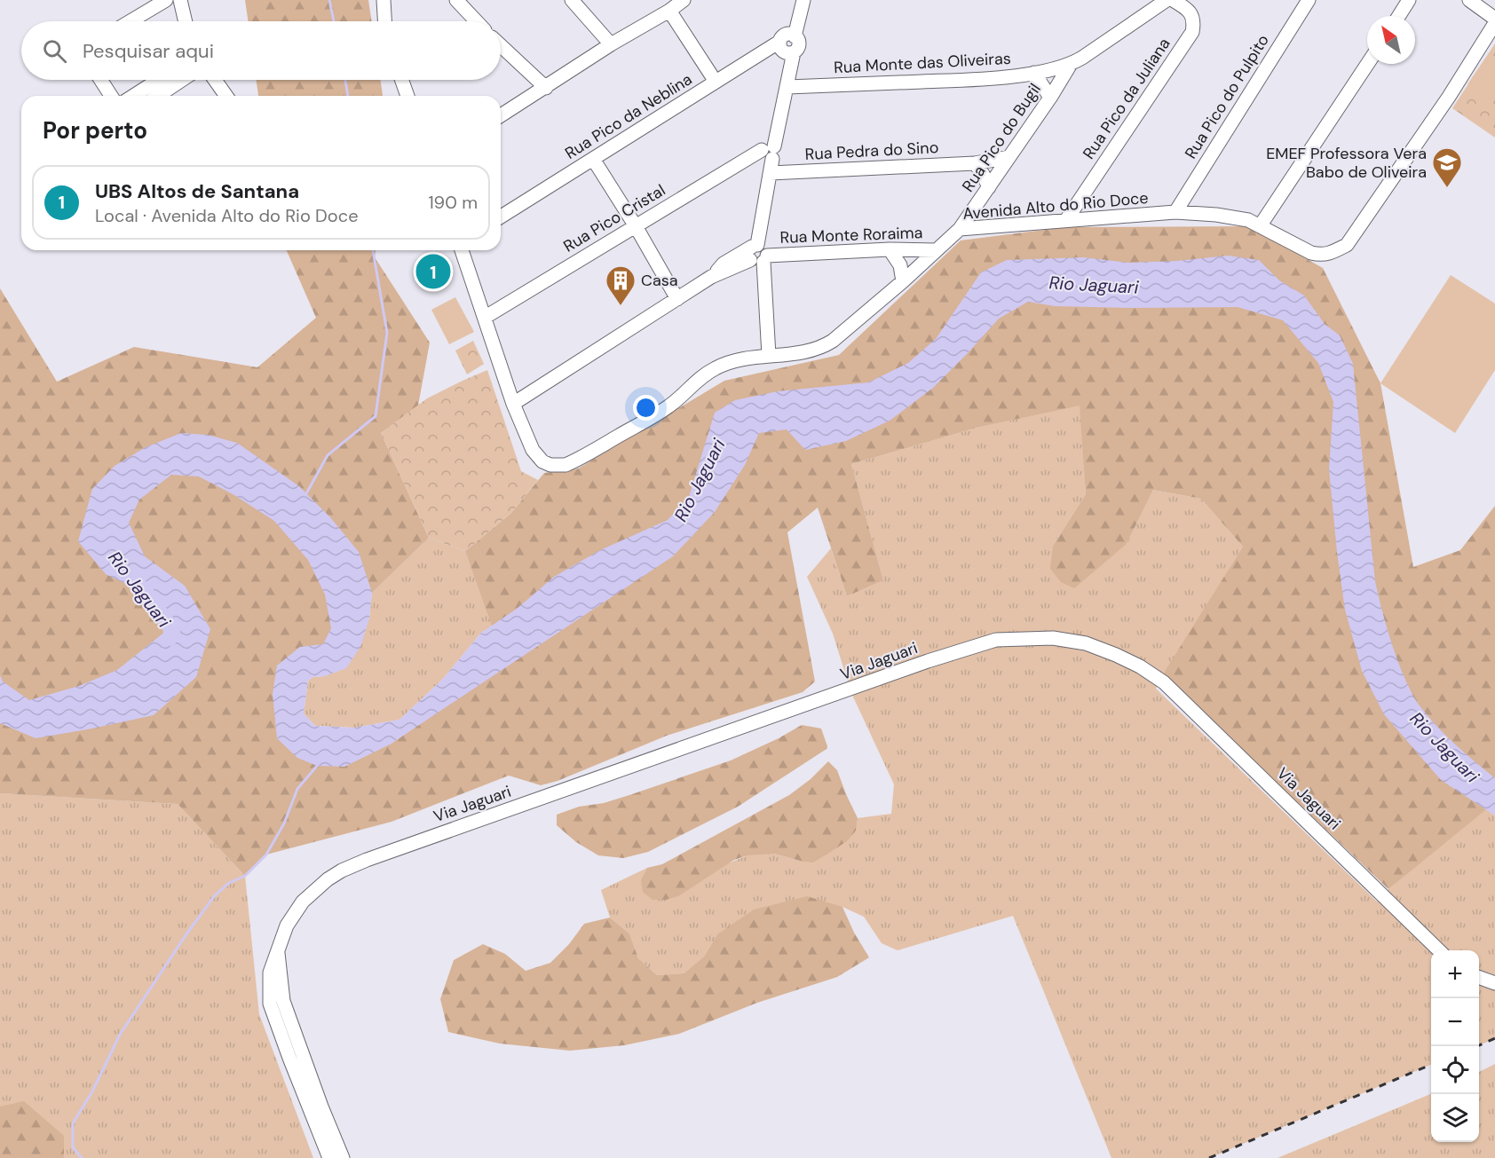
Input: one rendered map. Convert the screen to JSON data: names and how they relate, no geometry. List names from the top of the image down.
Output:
{
  "streets": {
    "street": [
      "Rua Monte das Oliveiras",
      "Rua Pico do Pulpito",
      "Rua Pico da Juliana",
      "Rua Pico da Neblina",
      "Rua Pico do Bugil",
      "Rua Pedra do Sino",
      "Avenida Alto do Rio Doce",
      "Rua Pico Cristal",
      "Rua Monte Roraima",
      "Via Jaguari"
    ]
  },
  "crossings": [
    ["Rua Monte das Oliveiras", "Rua Pico do Bugil"],
    ["Rua Pico do Pulpito", "Avenida Alto do Rio Doce"],
    ["Rua Pico da Juliana", "Avenida Alto do Rio Doce"],
    ["Rua Pico do Bugil", "Rua Pedra do Sino"],
    ["Rua Pico do Bugil", "Avenida Alto do Rio Doce"],
    ["Avenida Alto do Rio Doce", "Rua Pico Cristal"],
    ["Avenida Alto do Rio Doce", "Rua Monte Roraima"]
  ],
  "water": ["Rio Jaguari"],
  "places": {
    "school or university": ["EMEF Professora Vera Babo de Oliveira"],
    "building": ["Casa"]
  },
  "north": "top left",
  "page": {
    "search": "Pesquisar aqui",
    "heading": "Por perto",
    "list": [
      {
        "mark": "1",
        "name": "UBS Altos de Santana",
        "note": "Local · Avenida Alto do Rio Doce",
        "value": "190 m"
      }
    ],
    "pins": "1",
    "map_buttons": ["+", "−"]
  }
}
